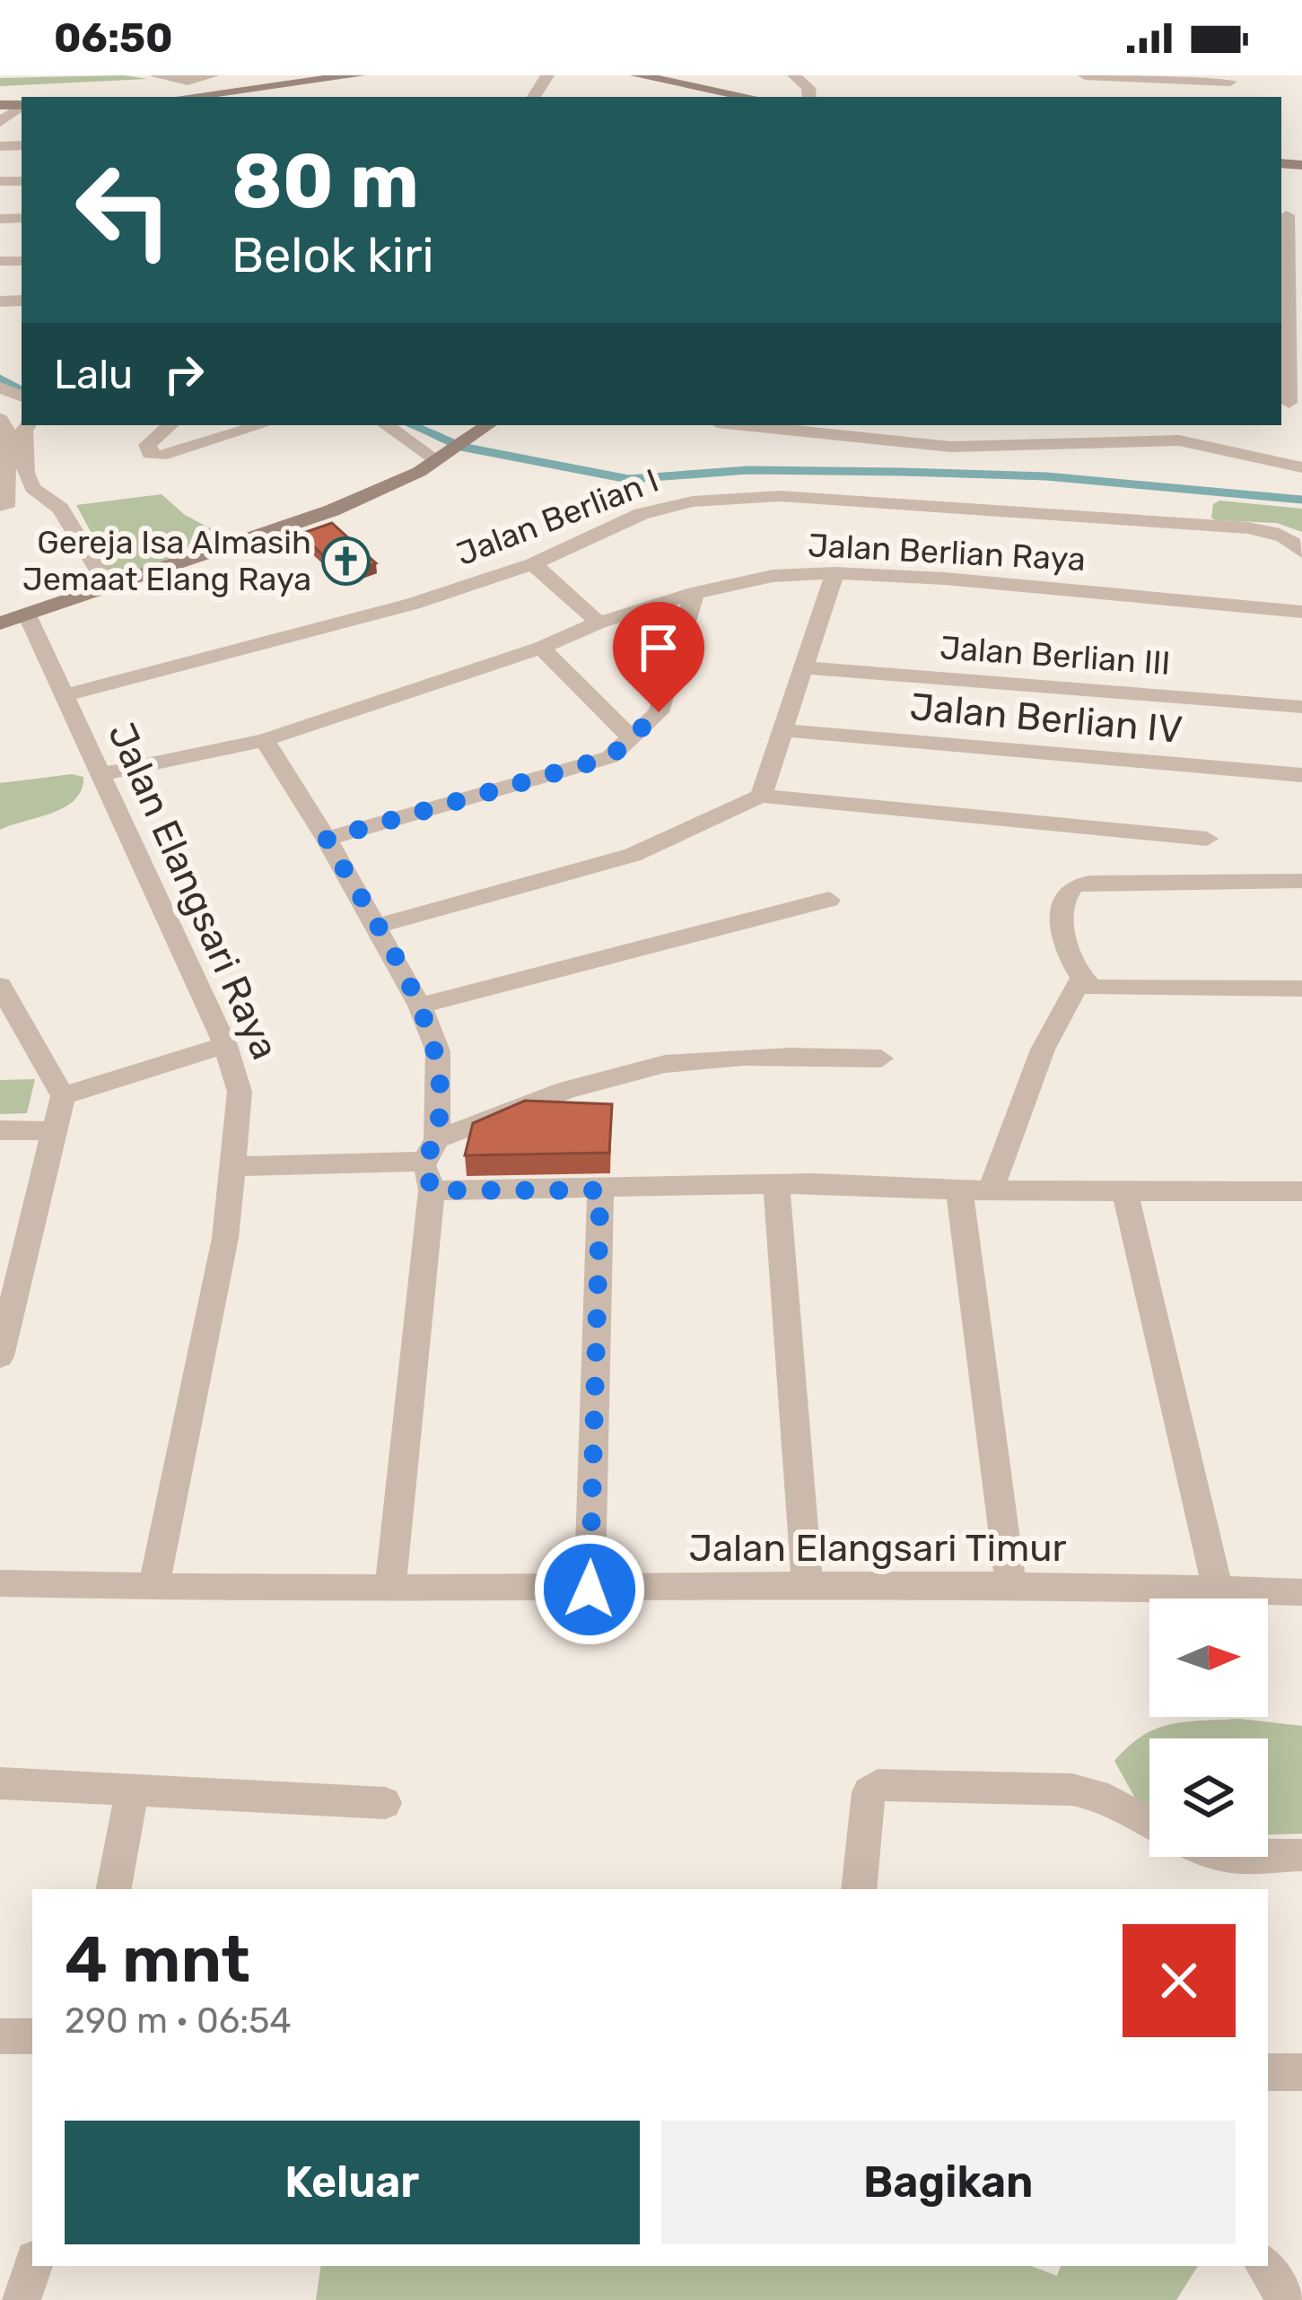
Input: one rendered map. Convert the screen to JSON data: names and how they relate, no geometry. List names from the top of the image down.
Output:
{
  "streets": {
    "street": [
      "Jalan Berlian I",
      "Jalan Berlian Raya",
      "Jalan Berlian III",
      "Jalan Berlian IV",
      "Jalan Elangsari Raya",
      "Jalan Elangsari Timur"
    ]
  },
  "crossings": [
    ["Jalan Berlian I", "Jalan Elangsari Raya"],
    ["Jalan Berlian Raya", "Jalan Elangsari Raya"],
    ["Jalan Elangsari Raya", "Jalan Elangsari Timur"]
  ],
  "places": {
    "church": ["Gereja Isa Almasih Jemaat Elang Raya"]
  },
  "north": "right",
  "page": {
    "status": "06:50",
    "turn": ["80 m", "Belok kiri"],
    "then": "Lalu",
    "heading": ["4 mnt", "290 m · 06:54"],
    "buttons": ["Keluar", "Bagikan"]
  }
}
